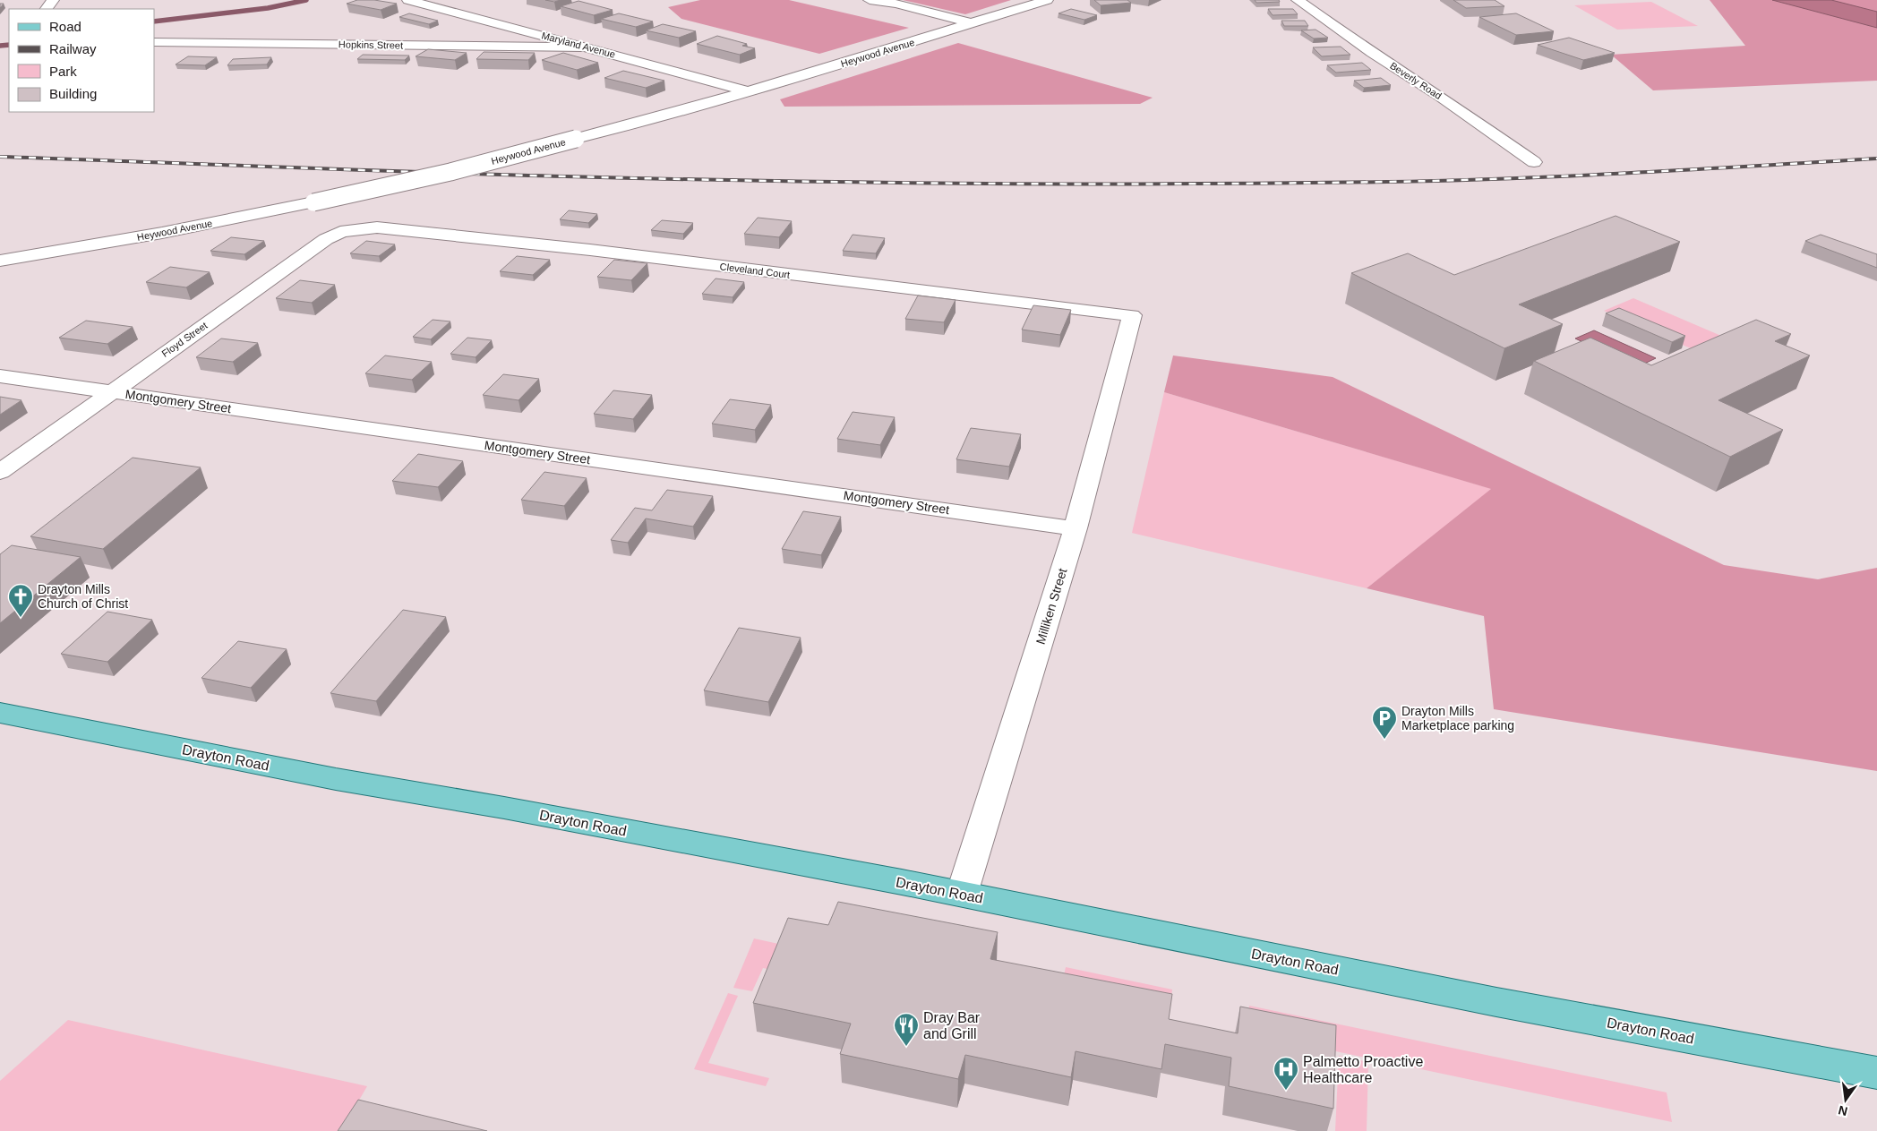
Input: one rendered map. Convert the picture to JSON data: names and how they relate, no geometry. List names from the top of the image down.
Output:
{
  "streets": {
    "main road": ["Drayton Road"],
    "street": [
      "Hopkins Street",
      "Maryland Avenue",
      "Heywood Avenue",
      "Beverly Road",
      "Cleveland Court",
      "Floyd Street",
      "Montgomery Street",
      "Milliken Street"
    ]
  },
  "crossings": [
    ["Hopkins Street", "Maryland Avenue"],
    ["Maryland Avenue", "Heywood Avenue"],
    ["Cleveland Court", "Floyd Street"],
    ["Cleveland Court", "Milliken Street"],
    ["Floyd Street", "Montgomery Street"],
    ["Montgomery Street", "Milliken Street"],
    ["Milliken Street", "Drayton Road"]
  ],
  "places": {
    "church": ["Drayton Mills Church of Christ"],
    "parking": ["Drayton Mills Marketplace parking"],
    "restaurant": ["Dray Bar and Grill"],
    "hospital": ["Palmetto Proactive Healthcare"]
  },
  "legend": [
    "Road",
    "Railway",
    "Park",
    "Building"
  ],
  "north": "bottom"
}
